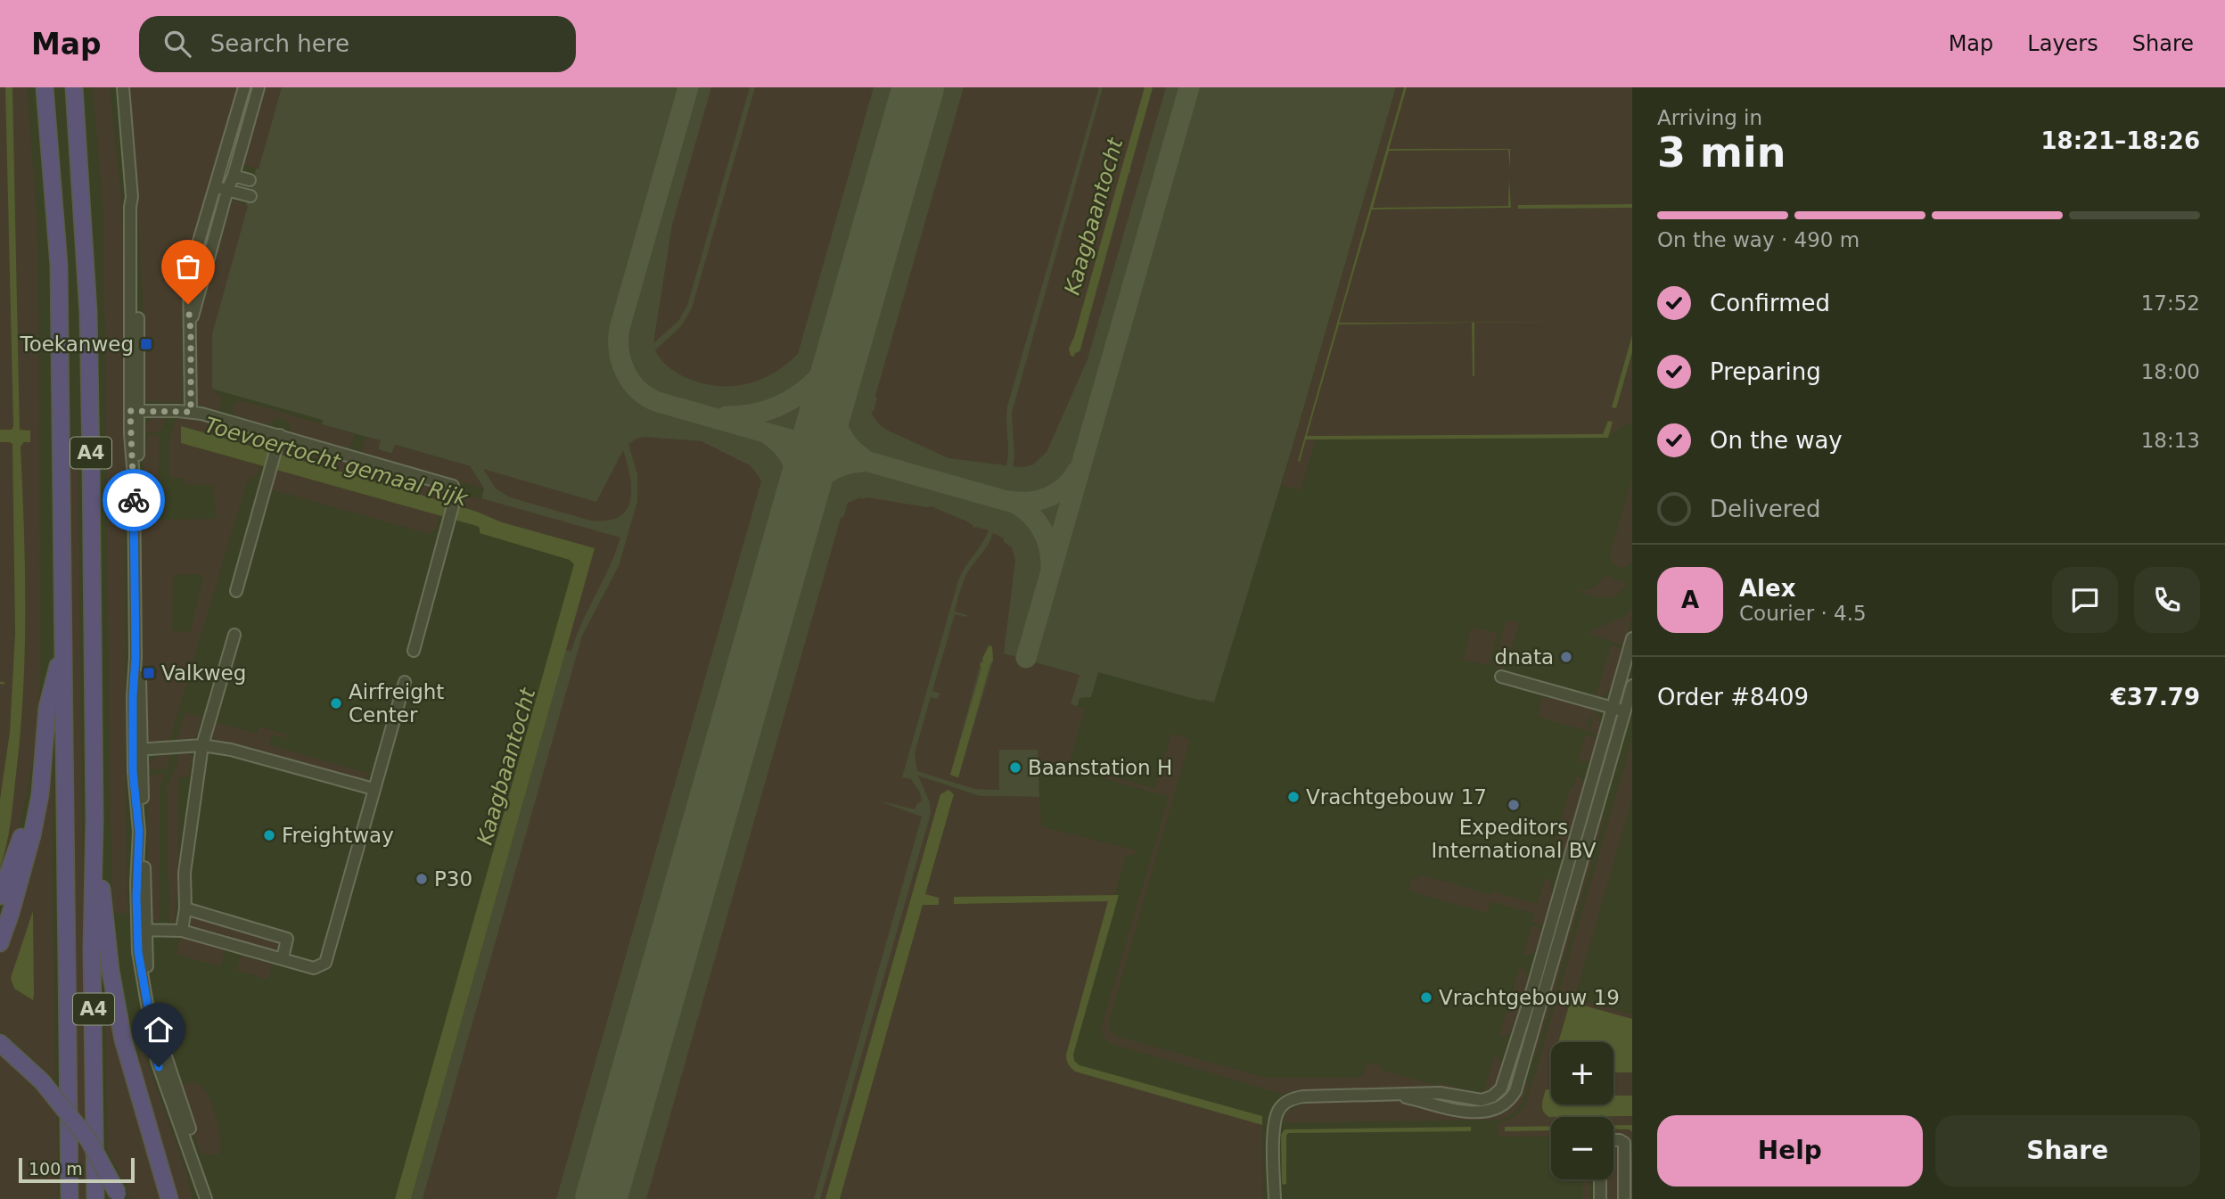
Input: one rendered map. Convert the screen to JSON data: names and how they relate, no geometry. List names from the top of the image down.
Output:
{
  "streets": {
    "highway": ["A4"]
  },
  "water": ["Kaagbaantocht", "Toevoertocht gemaal Rijk"],
  "places": {
    "transit": ["Toekanweg", "Valkweg"],
    "other": [
      "dnata",
      "Airfreight Center",
      "Baanstation H",
      "Vrachtgebouw 17",
      "Expeditors International BV",
      "Freightway",
      "P30",
      "Vrachtgebouw 19"
    ]
  },
  "scale_bar": "100 m",
  "page": {
    "header": "Map",
    "search": "Search here",
    "nav": ["Map", "Layers", "Share"],
    "heading": ["3 min", "Arriving in", "18:21–18:26"],
    "panel": [
      "Alex",
      "Courier · 4.5",
      "Order #8409",
      "€37.79"
    ],
    "bar": "On the way · 490 m",
    "list": [
      ["Confirmed", "17:52"],
      ["Preparing", "18:00"],
      ["On the way", "18:13"],
      "Delivered"
    ],
    "round": "A",
    "map_buttons": ["+", "−"],
    "buttons": ["Help", "Share"],
    "scale": "100 m"
  }
}
